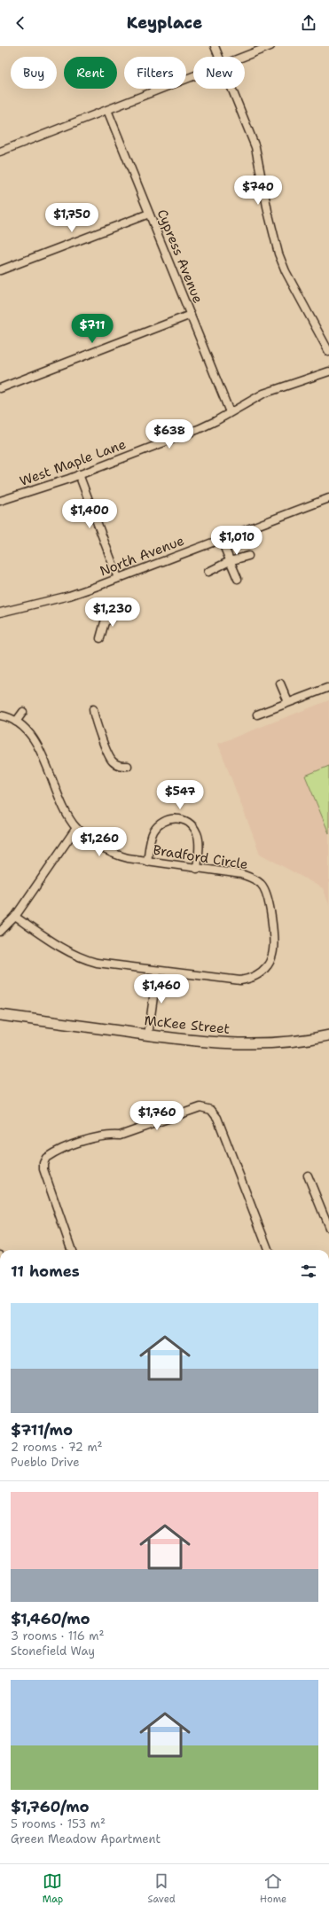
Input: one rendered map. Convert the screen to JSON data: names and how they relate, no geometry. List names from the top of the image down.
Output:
{
  "streets": {
    "street": [
      "Cypress Avenue",
      "West Maple Lane",
      "North Avenue",
      "Bradford Circle",
      "McKee Street"
    ]
  },
  "crossings": [
    ["Cypress Avenue", "West Maple Lane"]
  ],
  "page": {
    "header": "Keyplace",
    "chip": [
      "Buy",
      "Rent",
      "Filters",
      "New"
    ],
    "price": [
      "$740",
      "$1,750",
      "$711",
      "$638",
      "$1,400",
      "$1,010",
      "$1,230",
      "$547",
      "$1,260",
      "$1,460",
      "$1,760"
    ],
    "heading": "11 homes",
    "list": [
      {
        "name": "$711/mo",
        "note": "2 rooms · 72 m² · Pueblo Drive"
      },
      {
        "name": "$1,460/mo",
        "note": "3 rooms · 116 m² · Stonefield Way"
      },
      {
        "name": "$1,760/mo",
        "note": "5 rooms · 153 m² · Green Meadow Apartment"
      }
    ],
    "tabs": ["Map", "Saved", "Home"]
  }
}
